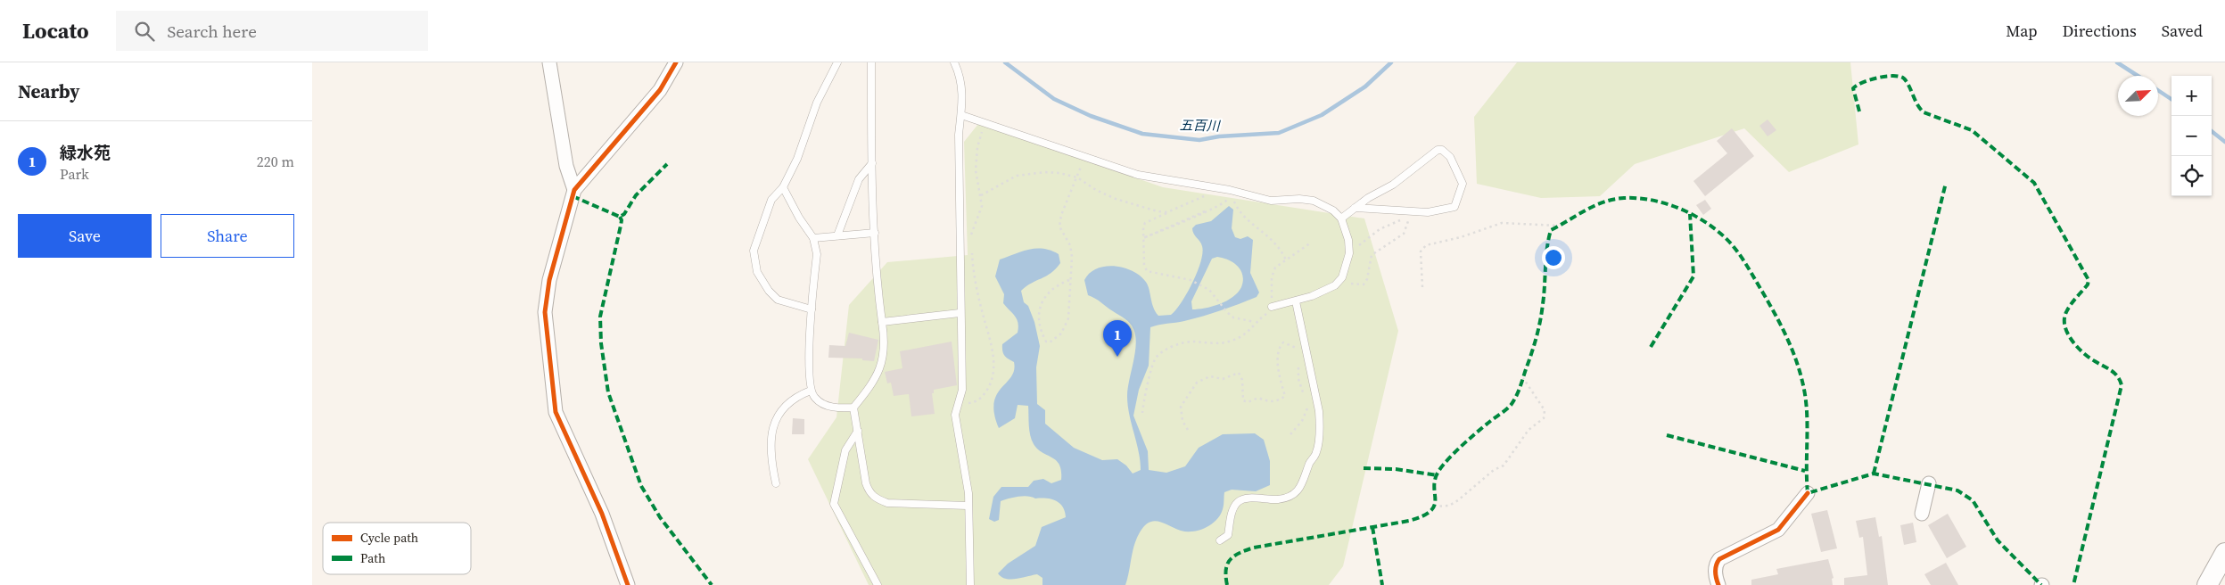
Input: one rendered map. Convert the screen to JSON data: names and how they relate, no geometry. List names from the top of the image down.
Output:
{
  "water": ["五百川"],
  "legend": ["Cycle path", "Path"],
  "north": "top right",
  "page": {
    "header": "Locato",
    "search": "Search here",
    "nav": ["Map", "Directions", "Saved"],
    "heading": "Nearby",
    "map_buttons": ["+", "−"],
    "list": [
      {
        "mark": "1",
        "name": "緑水苑",
        "note": "Park",
        "value": "220 m"
      }
    ],
    "buttons": ["Save", "Share"],
    "pins": "1"
  }
}
